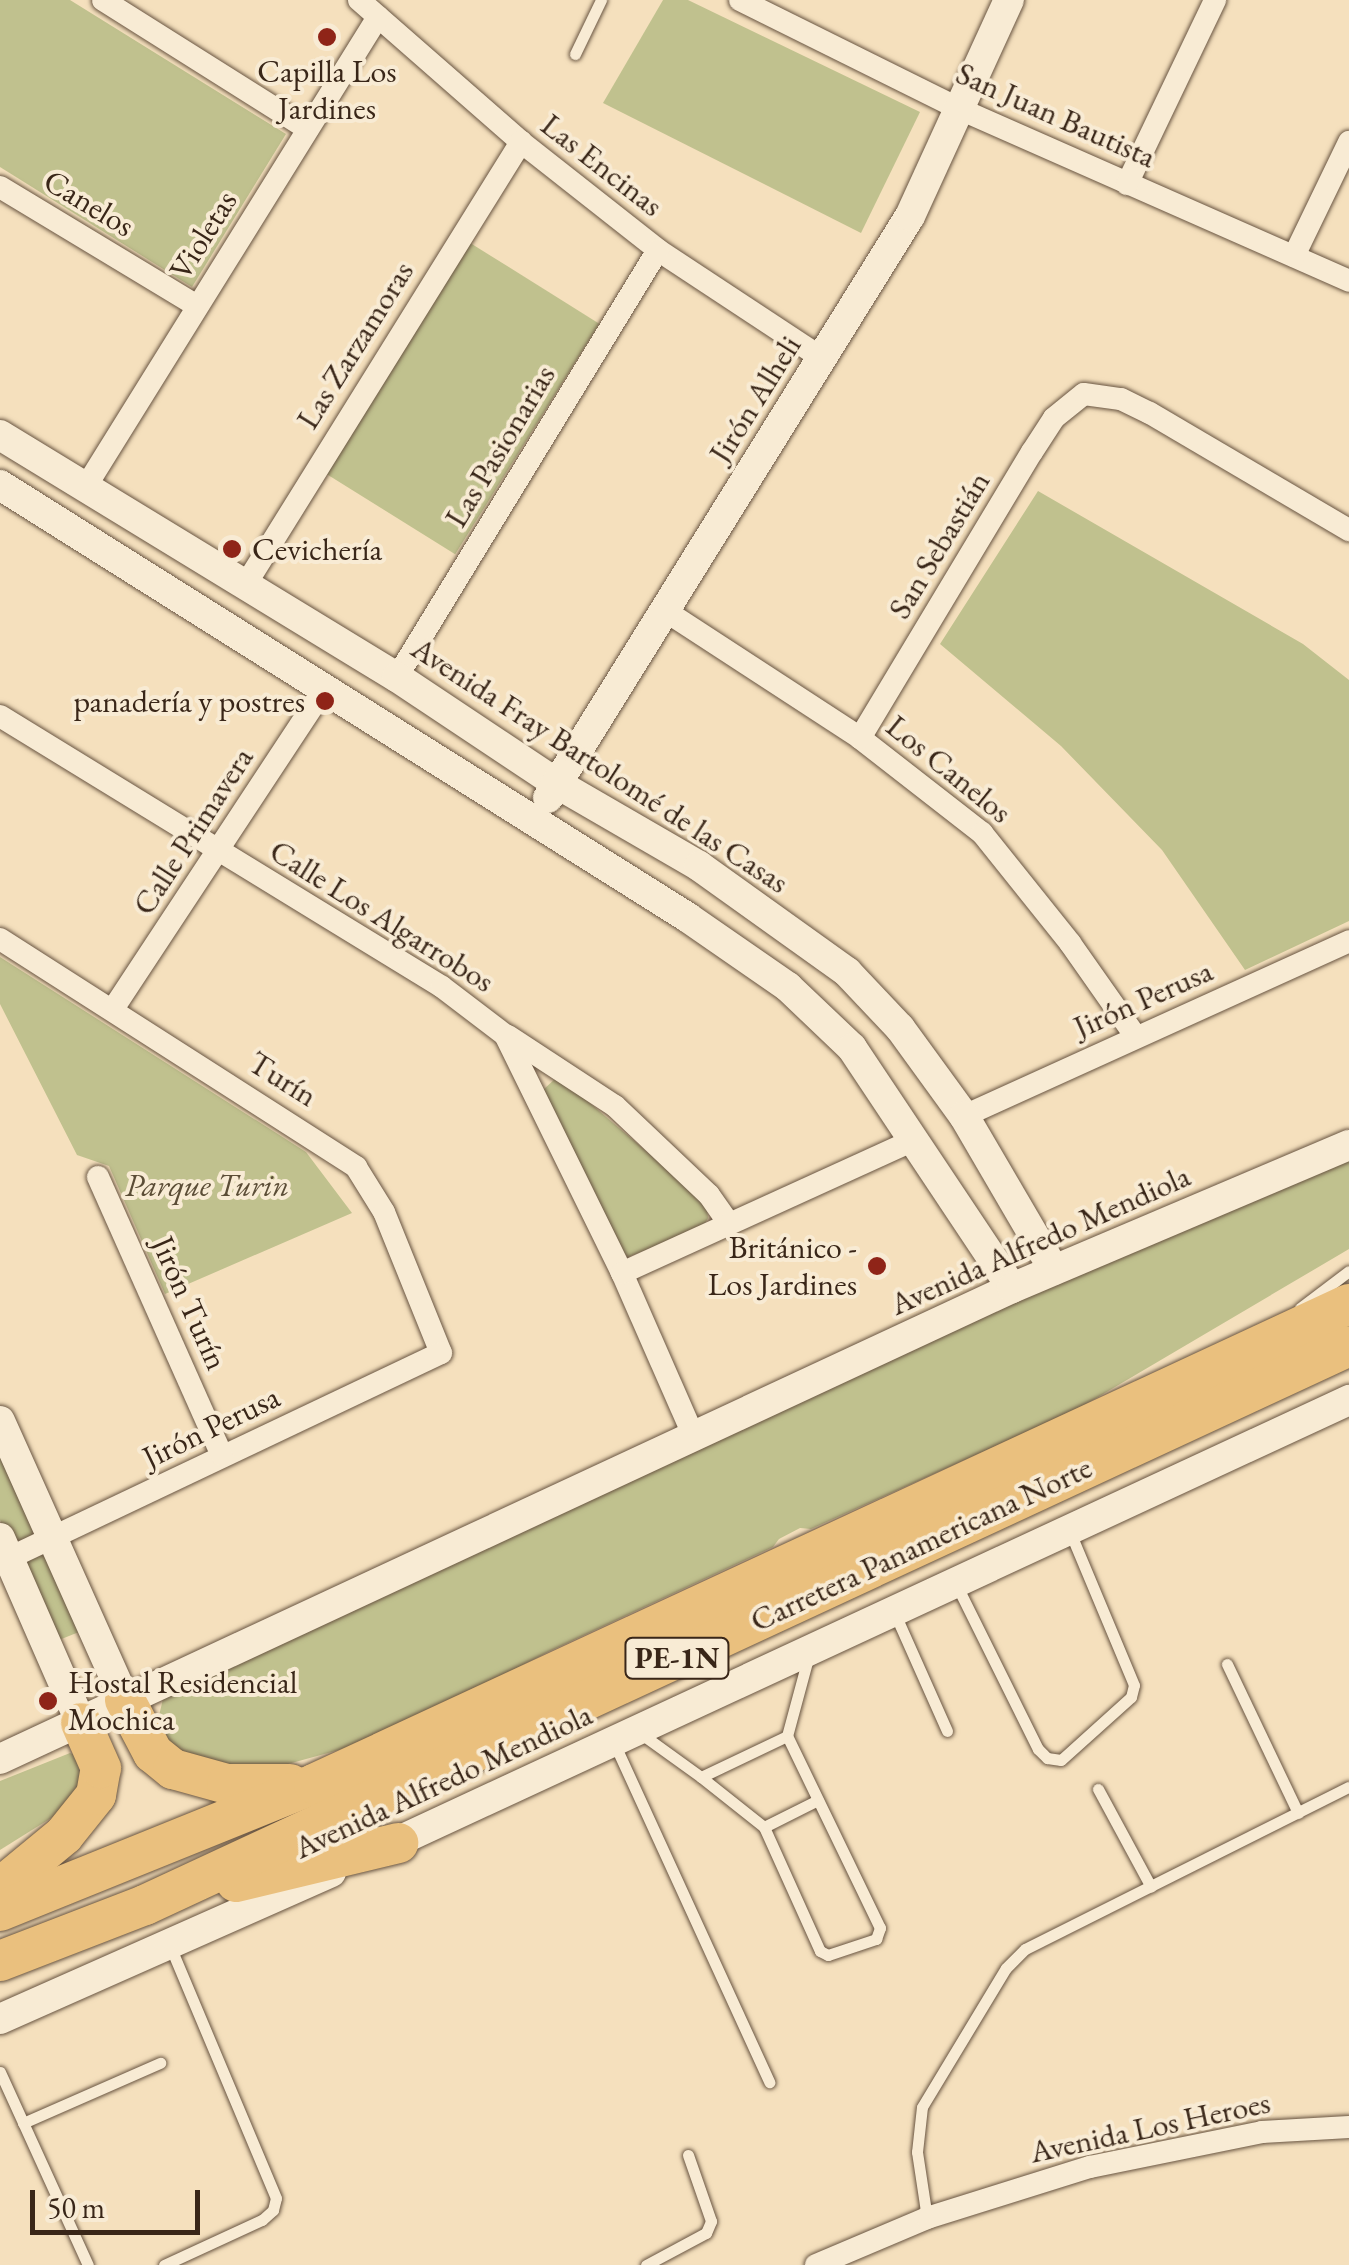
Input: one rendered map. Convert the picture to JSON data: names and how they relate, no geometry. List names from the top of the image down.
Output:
{
  "streets": {
    "highway": ["Carretera Panamericana Norte", "PE-1N"],
    "street": [
      "San Juan Bautista",
      "Las Encinas",
      "Canelos",
      "Violetas",
      "Las Zarzamoras",
      "Jirón Alheli",
      "Las Pasionarias",
      "San Sebastián",
      "Avenida Fray Bartolomé de las Casas",
      "Los Canelos",
      "Calle Primavera",
      "Calle Los Algarrobos",
      "Jirón Perusa",
      "Turín",
      "Avenida Alfredo Mendiola",
      "Jirón Turín",
      "Avenida Los Heroes"
    ]
  },
  "crossings": [
    ["San Juan Bautista", "Jirón Alheli"],
    ["Las Encinas", "Violetas"],
    ["Las Encinas", "Las Zarzamoras"],
    ["Las Encinas", "Jirón Alheli"],
    ["Las Encinas", "Las Pasionarias"],
    ["Canelos", "Violetas"],
    ["Violetas", "Avenida Fray Bartolomé de las Casas"],
    ["Las Zarzamoras", "Avenida Fray Bartolomé de las Casas"],
    ["Jirón Alheli", "Avenida Fray Bartolomé de las Casas"],
    ["Jirón Alheli", "Los Canelos"],
    ["Las Pasionarias", "Avenida Fray Bartolomé de las Casas"],
    ["San Sebastián", "Los Canelos"],
    ["Avenida Fray Bartolomé de las Casas", "Jirón Perusa"],
    ["Avenida Fray Bartolomé de las Casas", "Avenida Alfredo Mendiola"],
    ["Los Canelos", "Jirón Perusa"],
    ["Calle Primavera", "Calle Los Algarrobos"],
    ["Calle Primavera", "Turín"],
    ["Calle Los Algarrobos", "Avenida Alfredo Mendiola"],
    ["Jirón Perusa", "Turín"],
    ["Jirón Perusa", "Jirón Turín"]
  ],
  "parks": ["Parque Turin"],
  "places": [
    "Capilla Los Jardines",
    "Cevichería",
    "panadería y postres",
    "Británico - Los Jardines",
    "Hostal Residencial Mochica"
  ],
  "scale_bar": "50 m"
}
